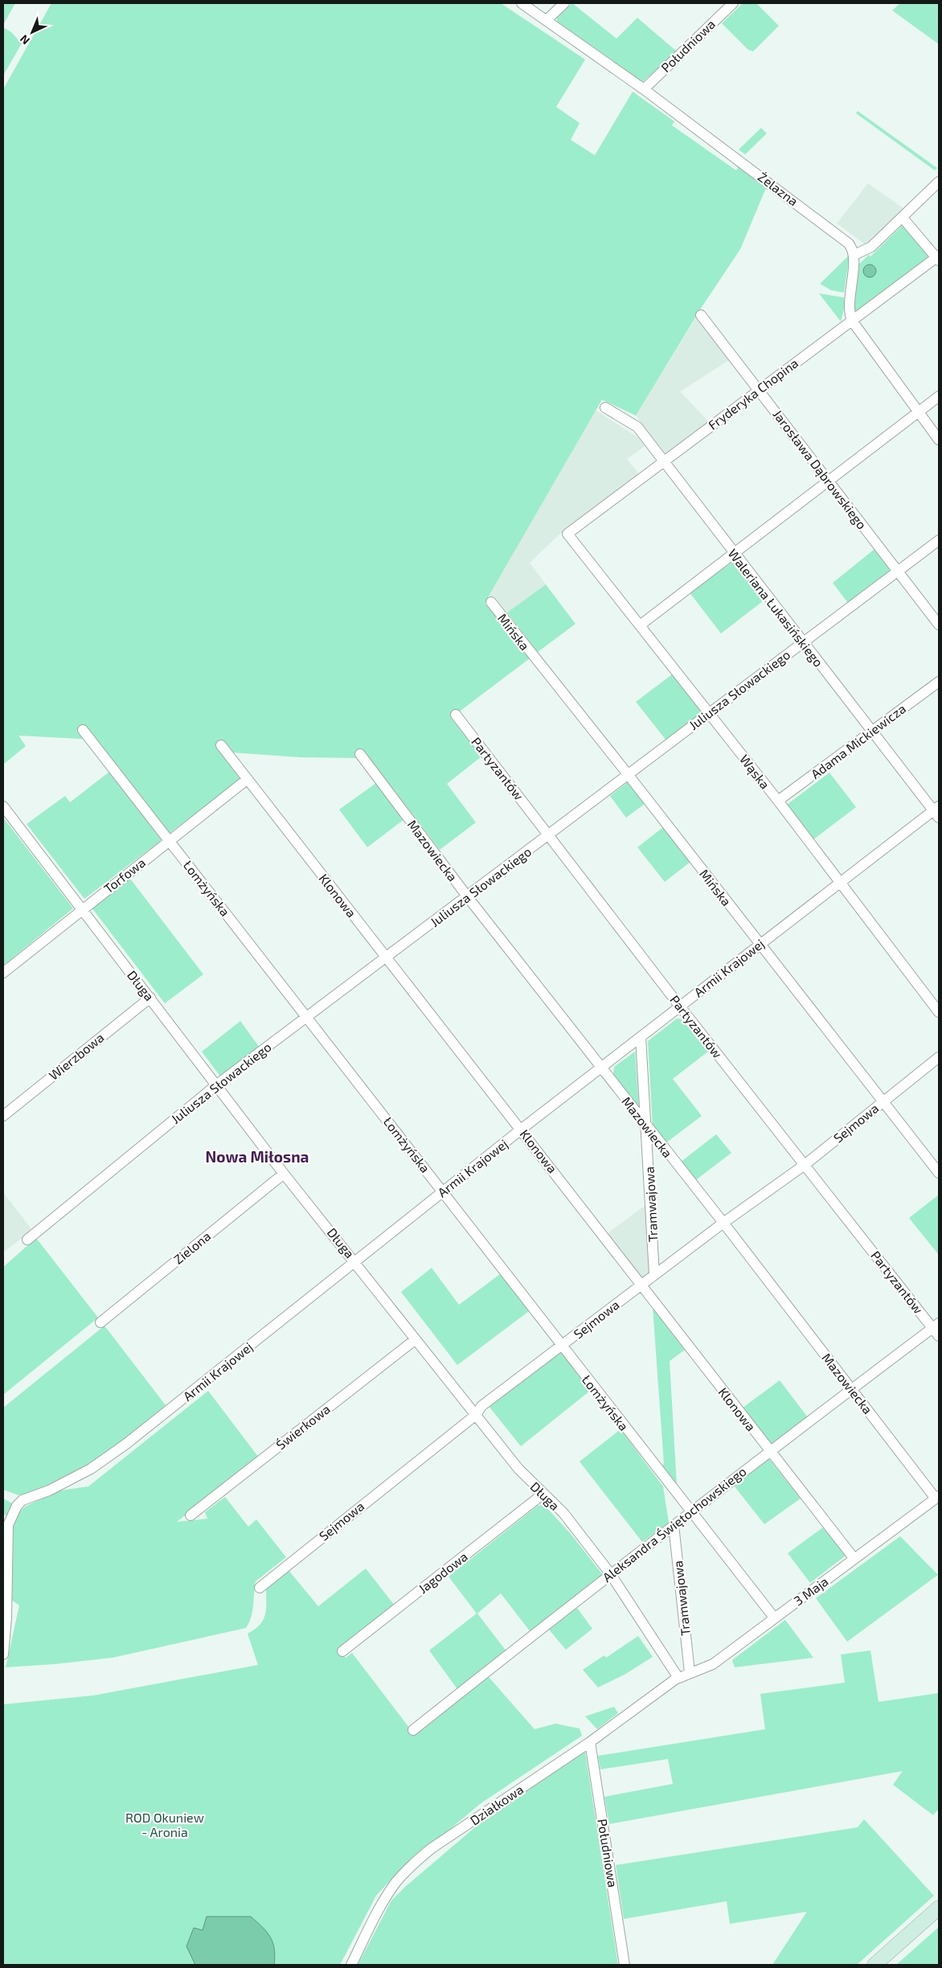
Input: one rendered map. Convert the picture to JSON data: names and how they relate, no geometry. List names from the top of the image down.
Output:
{
  "streets": {
    "street": [
      "Południowa",
      "Żelazna",
      "Fryderyka Chopina",
      "Jarosława Dąbrowskiego",
      "Waleriana Łukasińskiego",
      "Mińska",
      "Juliusza Słowackiego",
      "Adama Mickiewicza",
      "Partyzantów",
      "Wąska",
      "Mazowiecka",
      "Torfowa",
      "Łomżyńska",
      "Klonowa",
      "Armii Krajowej",
      "Długa",
      "Wierzbowa",
      "Sejmowa",
      "Tramwajowa",
      "Zielona",
      "Świerkowa",
      "Aleksandra Świętochowskiego",
      "Jagodowa",
      "3 Maja",
      "Działkowa"
    ]
  },
  "crossings": [
    ["Południowa", "Żelazna"],
    ["Południowa", "Działkowa"],
    ["Fryderyka Chopina", "Jarosława Dąbrowskiego"],
    ["Fryderyka Chopina", "Waleriana Łukasińskiego"],
    ["Fryderyka Chopina", "Wąska"],
    ["Jarosława Dąbrowskiego", "Juliusza Słowackiego"],
    ["Waleriana Łukasińskiego", "Juliusza Słowackiego"],
    ["Waleriana Łukasińskiego", "Adama Mickiewicza"],
    ["Waleriana Łukasińskiego", "Armii Krajowej"],
    ["Mińska", "Juliusza Słowackiego"],
    ["Mińska", "Armii Krajowej"],
    ["Mińska", "Sejmowa"],
    ["Juliusza Słowackiego", "Partyzantów"],
    ["Juliusza Słowackiego", "Wąska"],
    ["Juliusza Słowackiego", "Mazowiecka"],
    ["Juliusza Słowackiego", "Łomżyńska"],
    ["Juliusza Słowackiego", "Klonowa"],
    ["Juliusza Słowackiego", "Długa"],
    ["Adama Mickiewicza", "Wąska"],
    ["Partyzantów", "Armii Krajowej"],
    ["Partyzantów", "Sejmowa"],
    ["Partyzantów", "Aleksandra Świętochowskiego"],
    ["Wąska", "Armii Krajowej"],
    ["Mazowiecka", "Armii Krajowej"],
    ["Mazowiecka", "Sejmowa"],
    ["Mazowiecka", "Tramwajowa"],
    ["Mazowiecka", "Aleksandra Świętochowskiego"],
    ["Mazowiecka", "3 Maja"],
    ["Torfowa", "Łomżyńska"],
    ["Torfowa", "Klonowa"],
    ["Torfowa", "Długa"],
    ["Łomżyńska", "Armii Krajowej"],
    ["Łomżyńska", "Sejmowa"],
    ["Łomżyńska", "Aleksandra Świętochowskiego"],
    ["Łomżyńska", "3 Maja"],
    ["Klonowa", "Armii Krajowej"],
    ["Klonowa", "Sejmowa"],
    ["Klonowa", "Aleksandra Świętochowskiego"],
    ["Klonowa", "3 Maja"],
    ["Armii Krajowej", "Długa"],
    ["Armii Krajowej", "Tramwajowa"],
    ["Długa", "Wierzbowa"],
    ["Długa", "Sejmowa"],
    ["Długa", "Zielona"],
    ["Długa", "Świerkowa"],
    ["Długa", "Aleksandra Świętochowskiego"],
    ["Długa", "Jagodowa"],
    ["Długa", "3 Maja"],
    ["Długa", "Działkowa"],
    ["Sejmowa", "Tramwajowa"],
    ["Tramwajowa", "Aleksandra Świętochowskiego"],
    ["Tramwajowa", "3 Maja"],
    ["3 Maja", "Działkowa"]
  ],
  "districts": ["Nowa Miłosna"],
  "parks": ["ROD Okuniew - Aronia"],
  "north": "bottom left"
}
